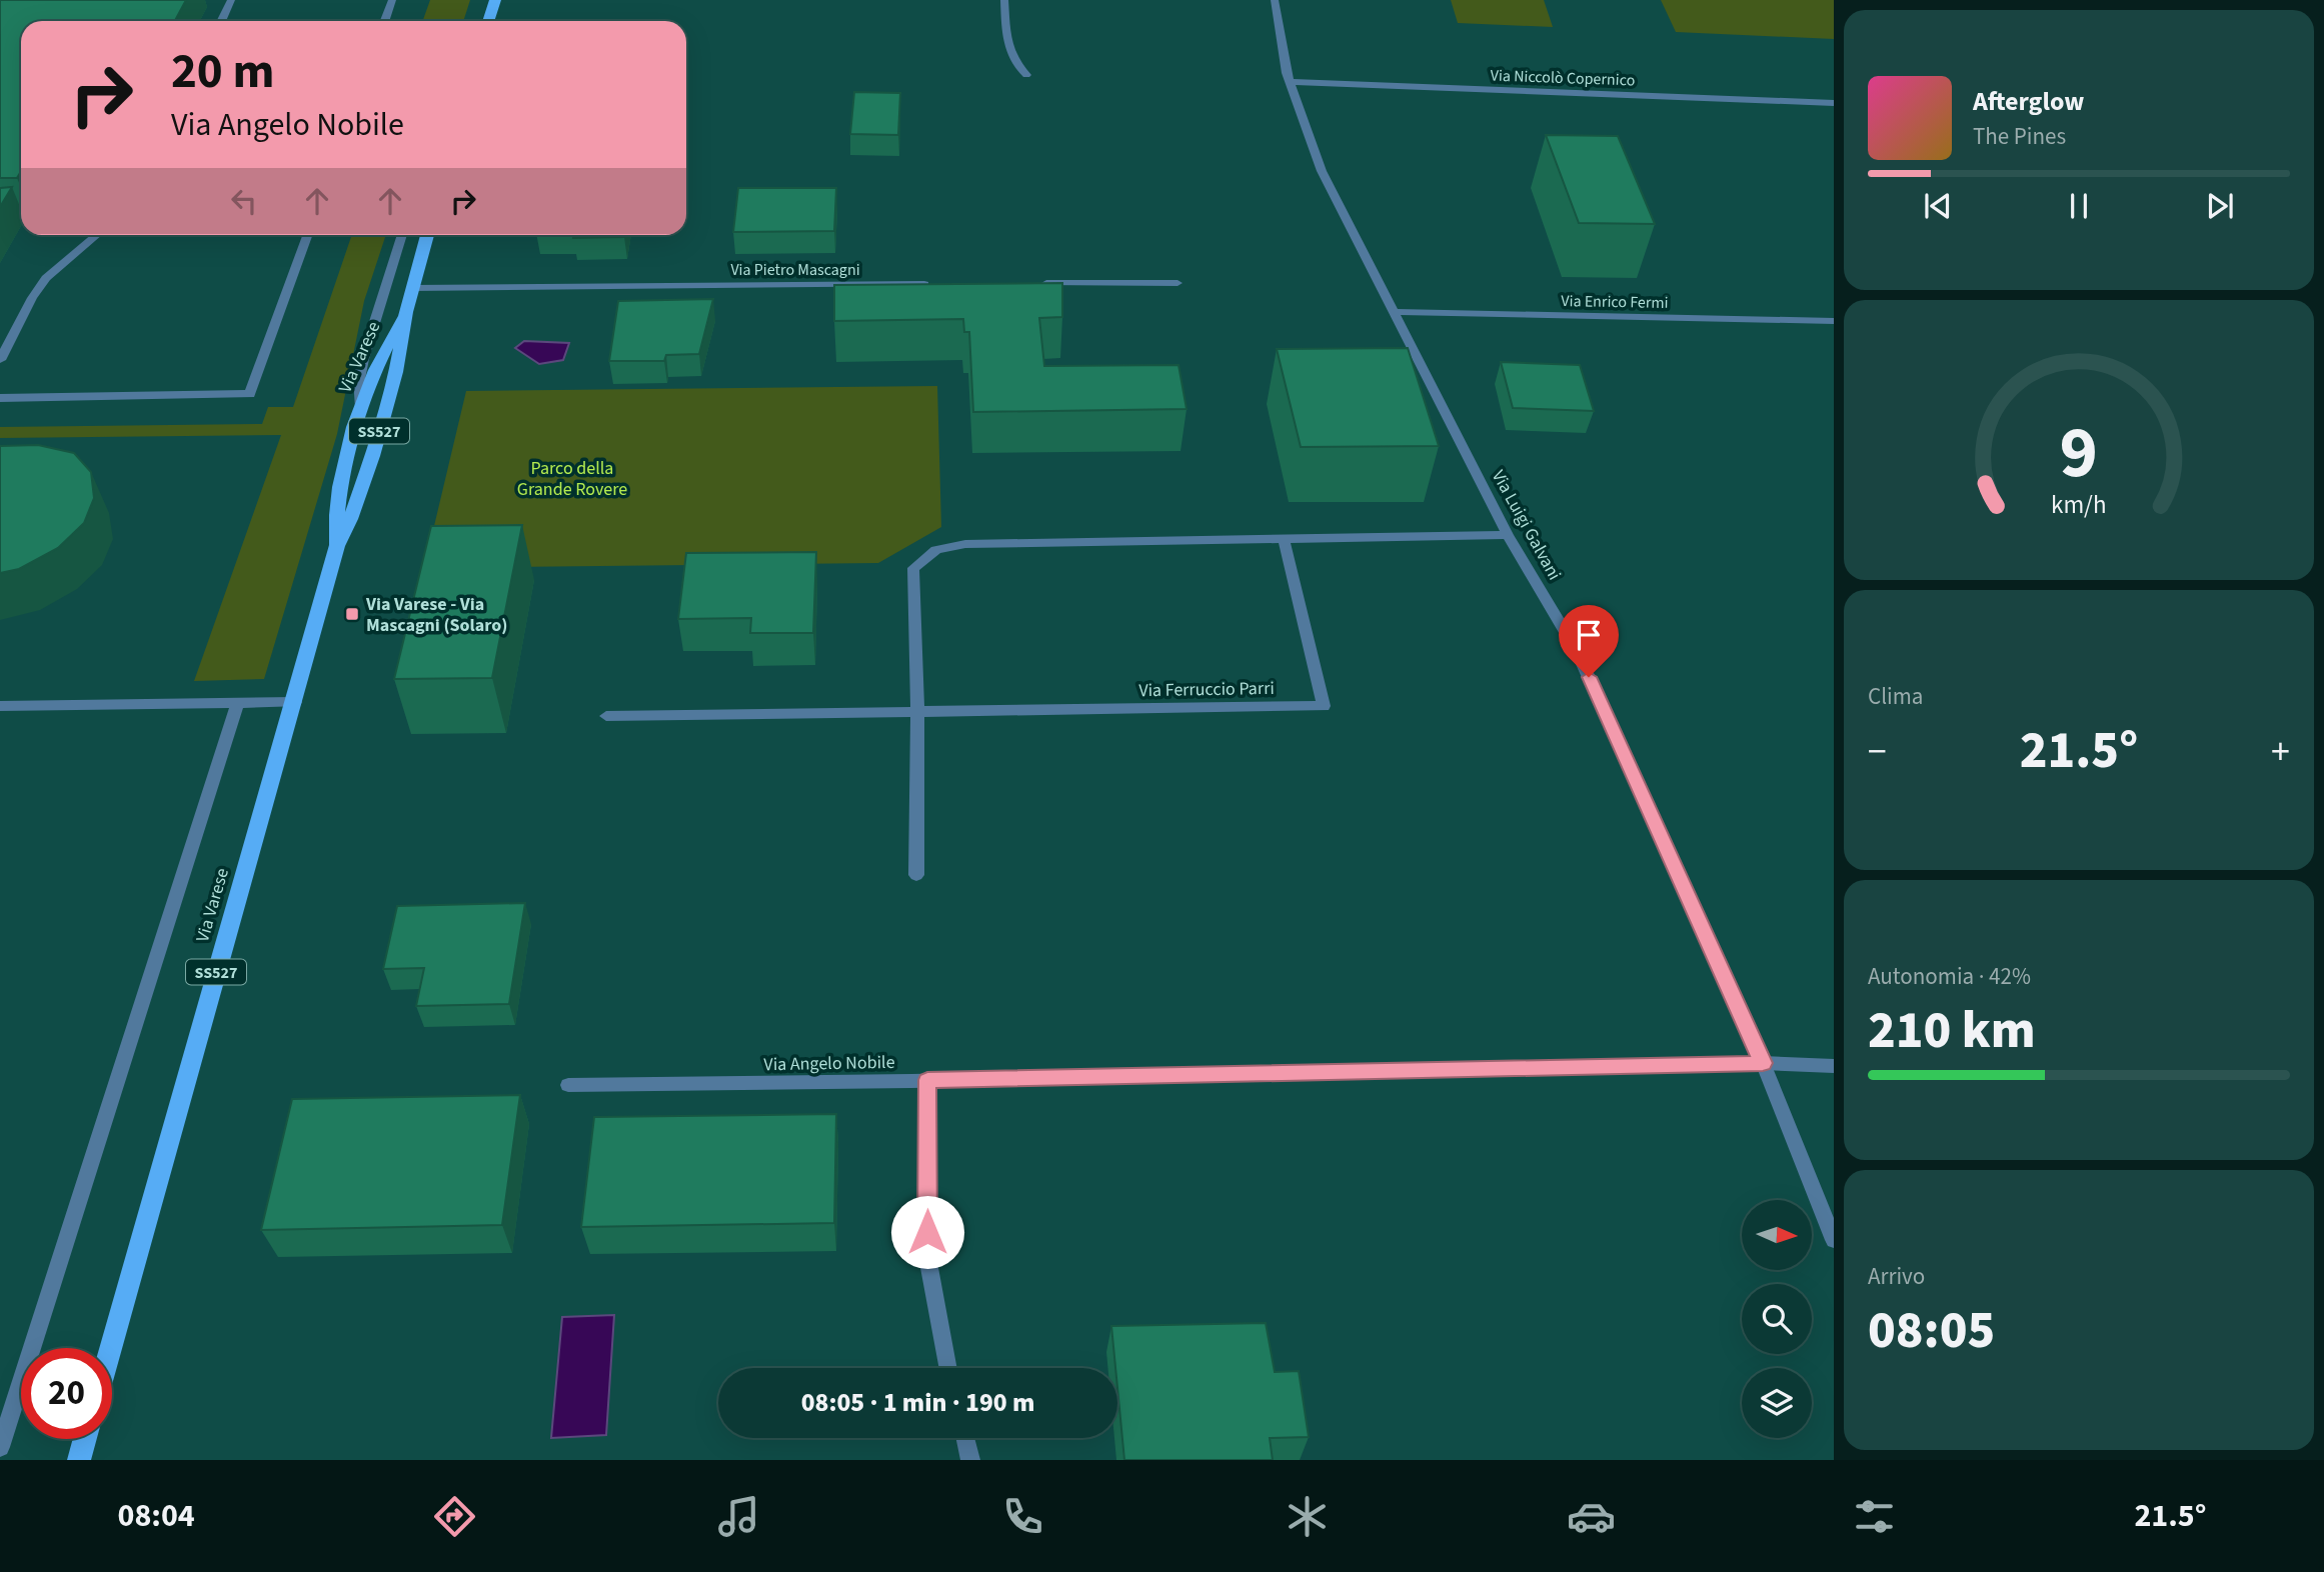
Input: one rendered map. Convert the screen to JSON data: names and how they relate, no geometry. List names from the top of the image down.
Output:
{
  "streets": {
    "main road": ["Via Varese", "SS527"],
    "street": [
      "Via Niccolò Copernico",
      "Via Pietro Mascagni",
      "Via Enrico Fermi",
      "Via Luigi Galvani",
      "Via Ferruccio Parri",
      "Via Angelo Nobile"
    ]
  },
  "crossings": [
    ["Via Niccolò Copernico", "Via Luigi Galvani"],
    ["Via Pietro Mascagni", "Via Varese"],
    ["Via Enrico Fermi", "Via Luigi Galvani"],
    ["Via Luigi Galvani", "Via Angelo Nobile"]
  ],
  "parks": ["Parco della Grande Rovere"],
  "places": {
    "transit": ["Via Varese - Via Mascagni (Solaro)"]
  },
  "north": "right",
  "page": {
    "turn": ["20 m", "Via Angelo Nobile"],
    "song": ["Afterglow", "The Pines"],
    "tile": [
      "Clima",
      ["Autonomia · 42%", "210 km"],
      ["Arrivo", "08:05"]
    ],
    "heat": ["−", "21.5°", "+"],
    "limit": "20",
    "trip": "08:05 · 1 min · 190 m",
    "tabs": ["08:04", "21.5°"],
    "gauge": ["9", "km/h"]
  }
}
